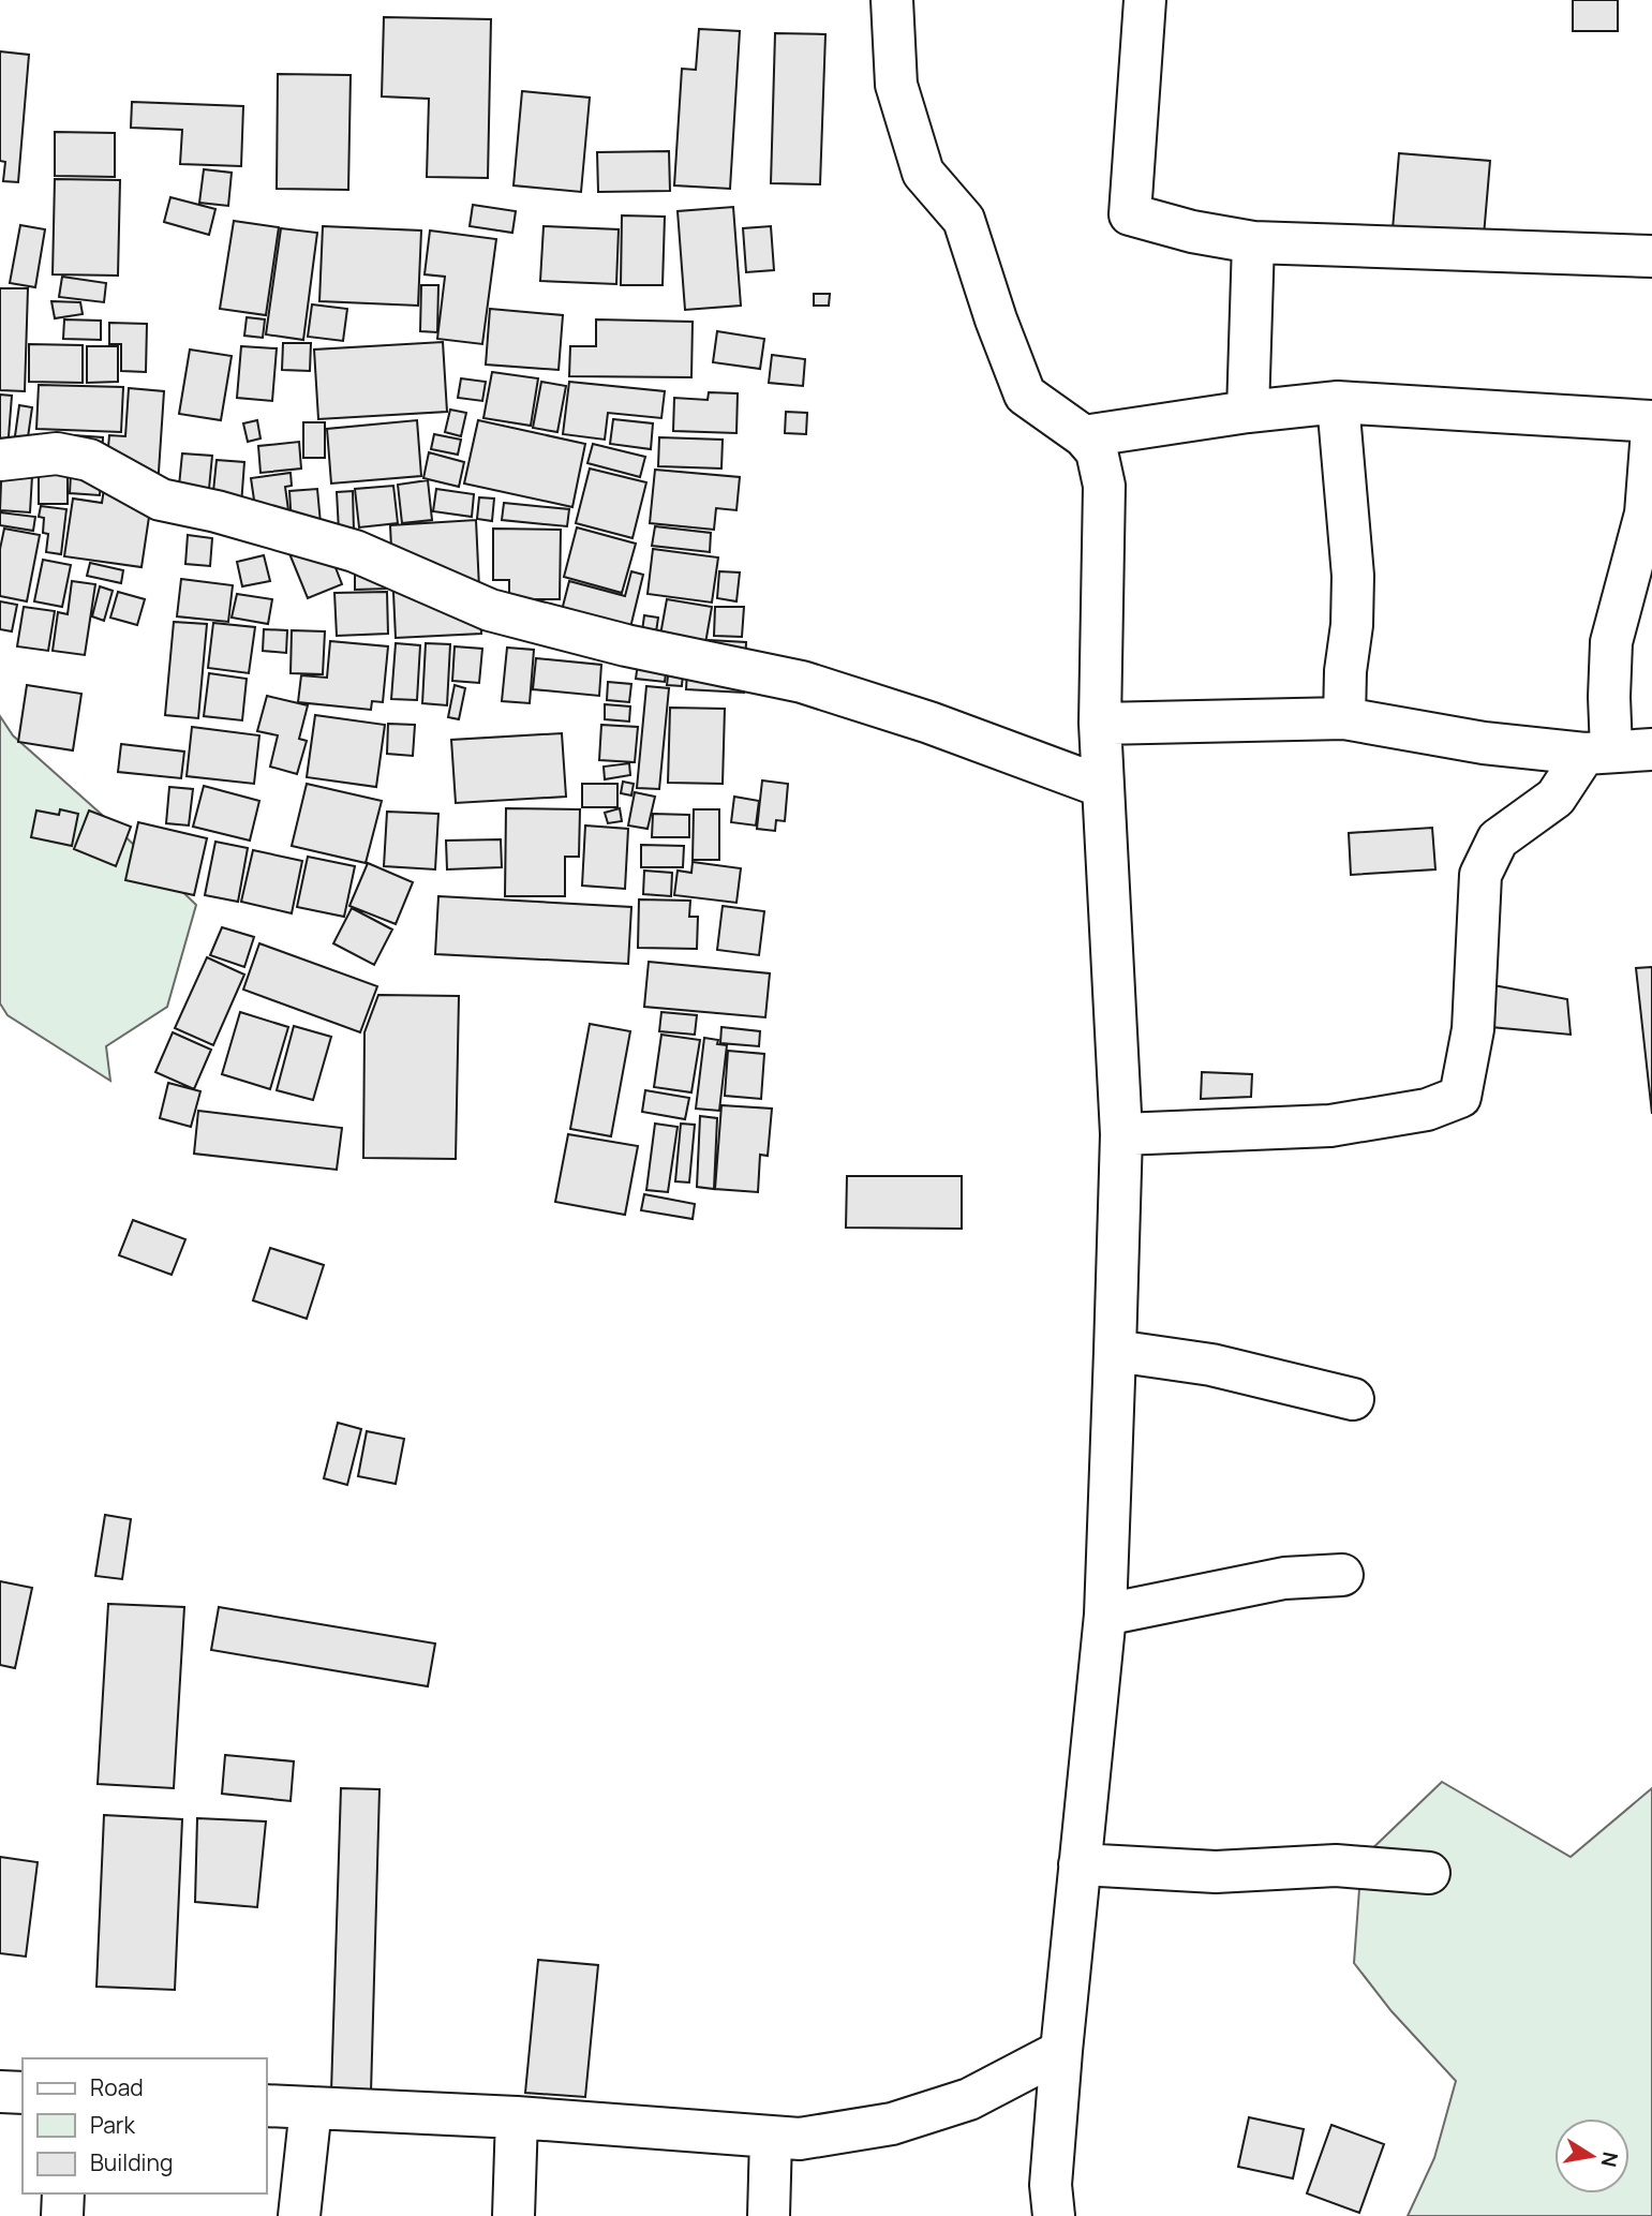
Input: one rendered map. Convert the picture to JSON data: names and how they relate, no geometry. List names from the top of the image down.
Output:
{
  "legend": ["Road", "Park", "Building"],
  "north": "right"
}
